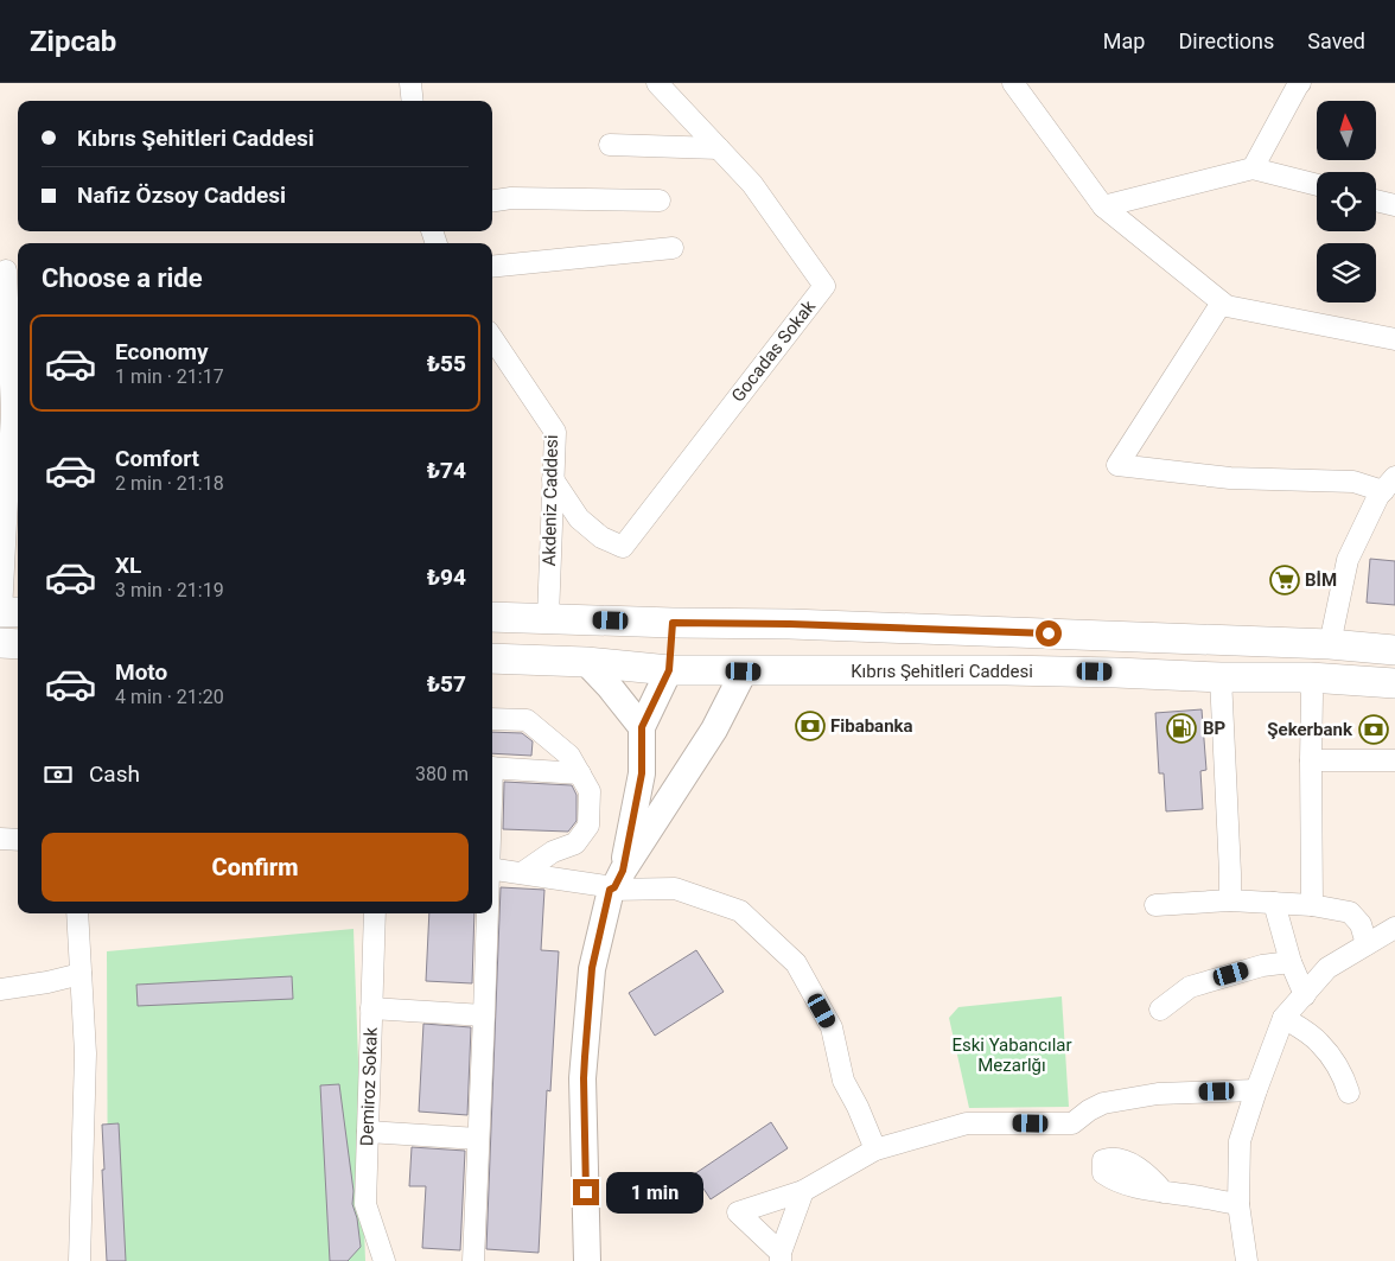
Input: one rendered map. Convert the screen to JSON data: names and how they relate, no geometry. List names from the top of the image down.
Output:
{
  "streets": {
    "highway": ["Kıbrıs Şehitleri Caddesi"],
    "street": ["Gocadas Sokak", "Akdeniz Caddesi", "Demiroz Sokak"]
  },
  "crossings": [
    ["Gocadas Sokak", "Akdeniz Caddesi"]
  ],
  "parks": ["Eski Yabancılar Mezarlğı"],
  "places": {
    "supermarket": ["BİM"],
    "bank": ["Fibabanka", "Şekerbank"],
    "fuel station": ["BP"]
  },
  "north": "top",
  "page": {
    "header": "Zipcab",
    "nav": ["Map", "Directions", "Saved"],
    "banner": ["Kıbrıs Şehitleri Caddesi", "Nafiz Özsoy Caddesi"],
    "heading": "Choose a ride",
    "list": [
      {
        "name": "Economy",
        "note": "1 min · 21:17",
        "value": "₺55"
      },
      {
        "name": "Comfort",
        "note": "2 min · 21:18",
        "value": "₺74"
      },
      {
        "name": "XL",
        "note": "3 min · 21:19",
        "value": "₺94"
      },
      {
        "name": "Moto",
        "note": "4 min · 21:20",
        "value": "₺57"
      }
    ],
    "pay": ["Cash", "380 m"],
    "buttons": "Confirm",
    "bubble": "1 min"
  }
}
